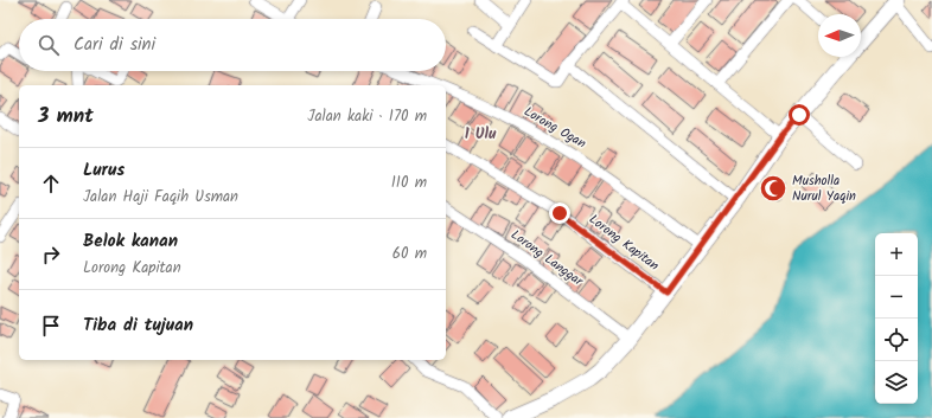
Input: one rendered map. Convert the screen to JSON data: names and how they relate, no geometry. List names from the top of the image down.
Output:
{
  "streets": {
    "street": ["Lorong Ogan", "Lorong Kapitan", "Lorong Langgar"]
  },
  "districts": ["1 Ulu"],
  "places": {
    "mosque": ["Musholla Nurul Yaqin"]
  },
  "north": "left",
  "page": {
    "search": "Cari di sini",
    "heading": ["3 mnt", "Jalan kaki · 170 m"],
    "list": [
      ["Lurus", "Jalan Haji Faqih Usman", "110 m"],
      ["Belok kanan", "Lorong Kapitan", "60 m"],
      "Tiba di tujuan"
    ],
    "map_buttons": ["+", "−"]
  }
}
